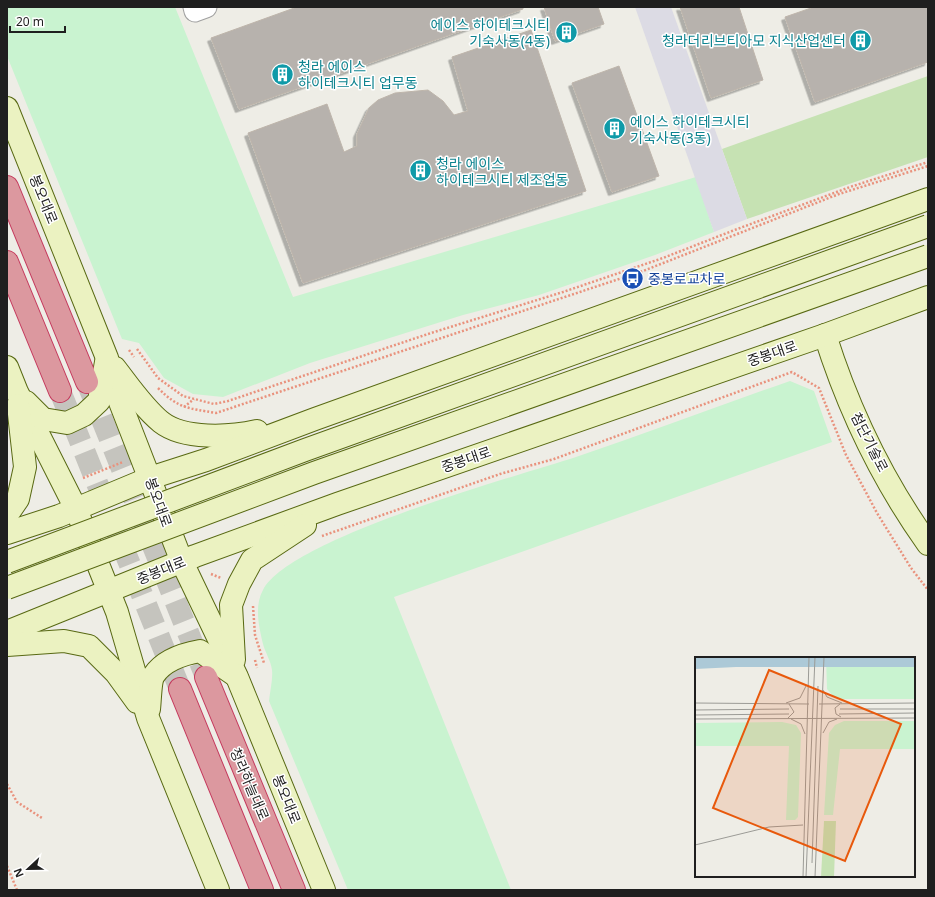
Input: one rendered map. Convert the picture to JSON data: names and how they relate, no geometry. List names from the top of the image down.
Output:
{
  "streets": {
    "highway": ["청라하늘대로"],
    "main road": ["봉오대로", "중봉대로", "첨단기술로"]
  },
  "crossings": [
    ["봉오대로", "중봉대로"],
    ["중봉대로", "첨단기술로"]
  ],
  "places": {
    "building": [
      "에이스 하이테크시티 기숙사동(4동)",
      "청라더리브티아모 지식산업센터",
      "청라 에이스 하이테크시티 업무동",
      "에이스 하이테크시티 기숙사동(3동)",
      "청라 에이스 하이테크시티 제조업동"
    ],
    "bus stop": ["중봉로교차로"]
  },
  "scale_bar": "20 m",
  "north": "left"
}
